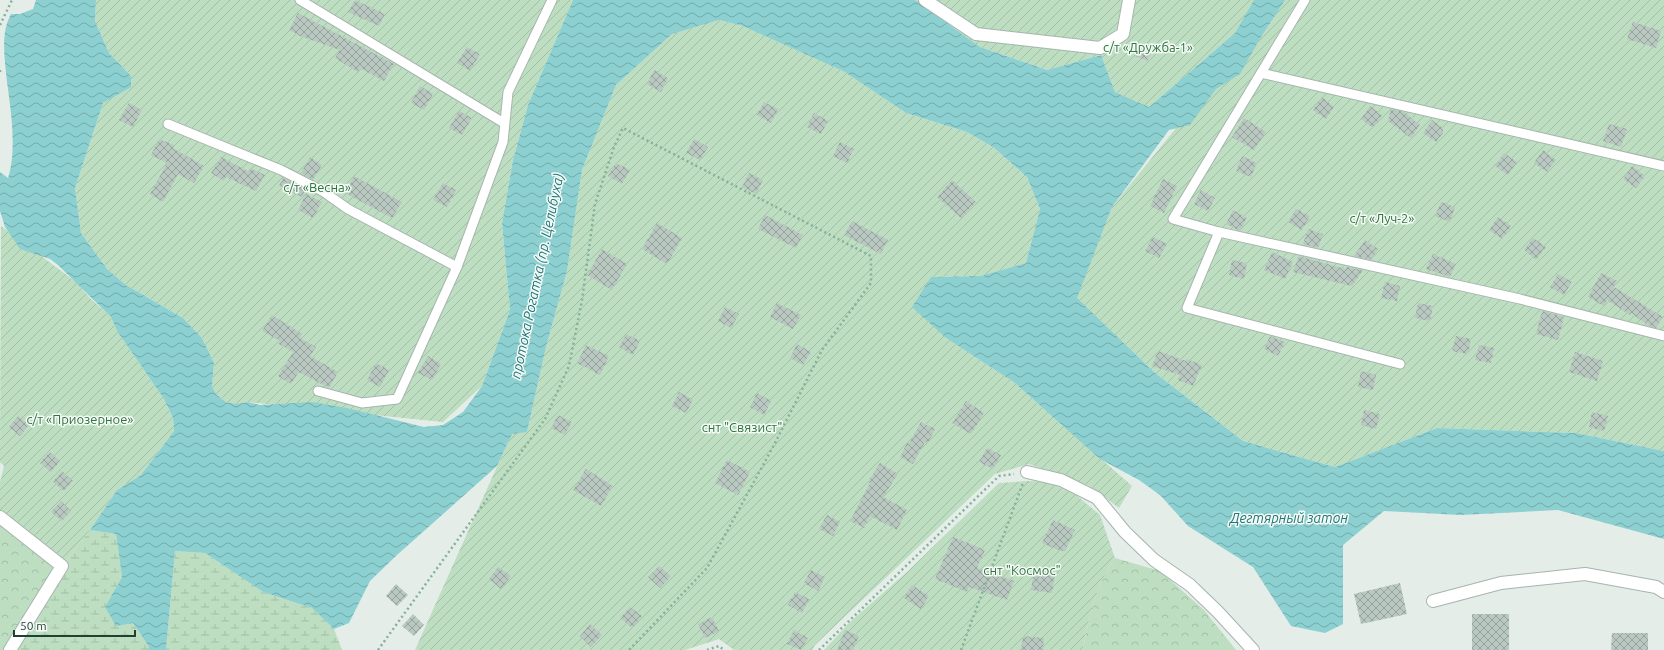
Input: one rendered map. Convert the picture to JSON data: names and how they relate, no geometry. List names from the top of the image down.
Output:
{
  "water": ["протока Рогатка (пр. Целибуха)", "Дегтярный затон"],
  "parks": [
    "с/т «Дружба-1»",
    "с/т «Весна»",
    "с/т «Луч-2»",
    "с/т «Приозерное»",
    "снт \"Связист\"",
    "снт \"Космос\""
  ],
  "scale_bar": "50 m"
}
